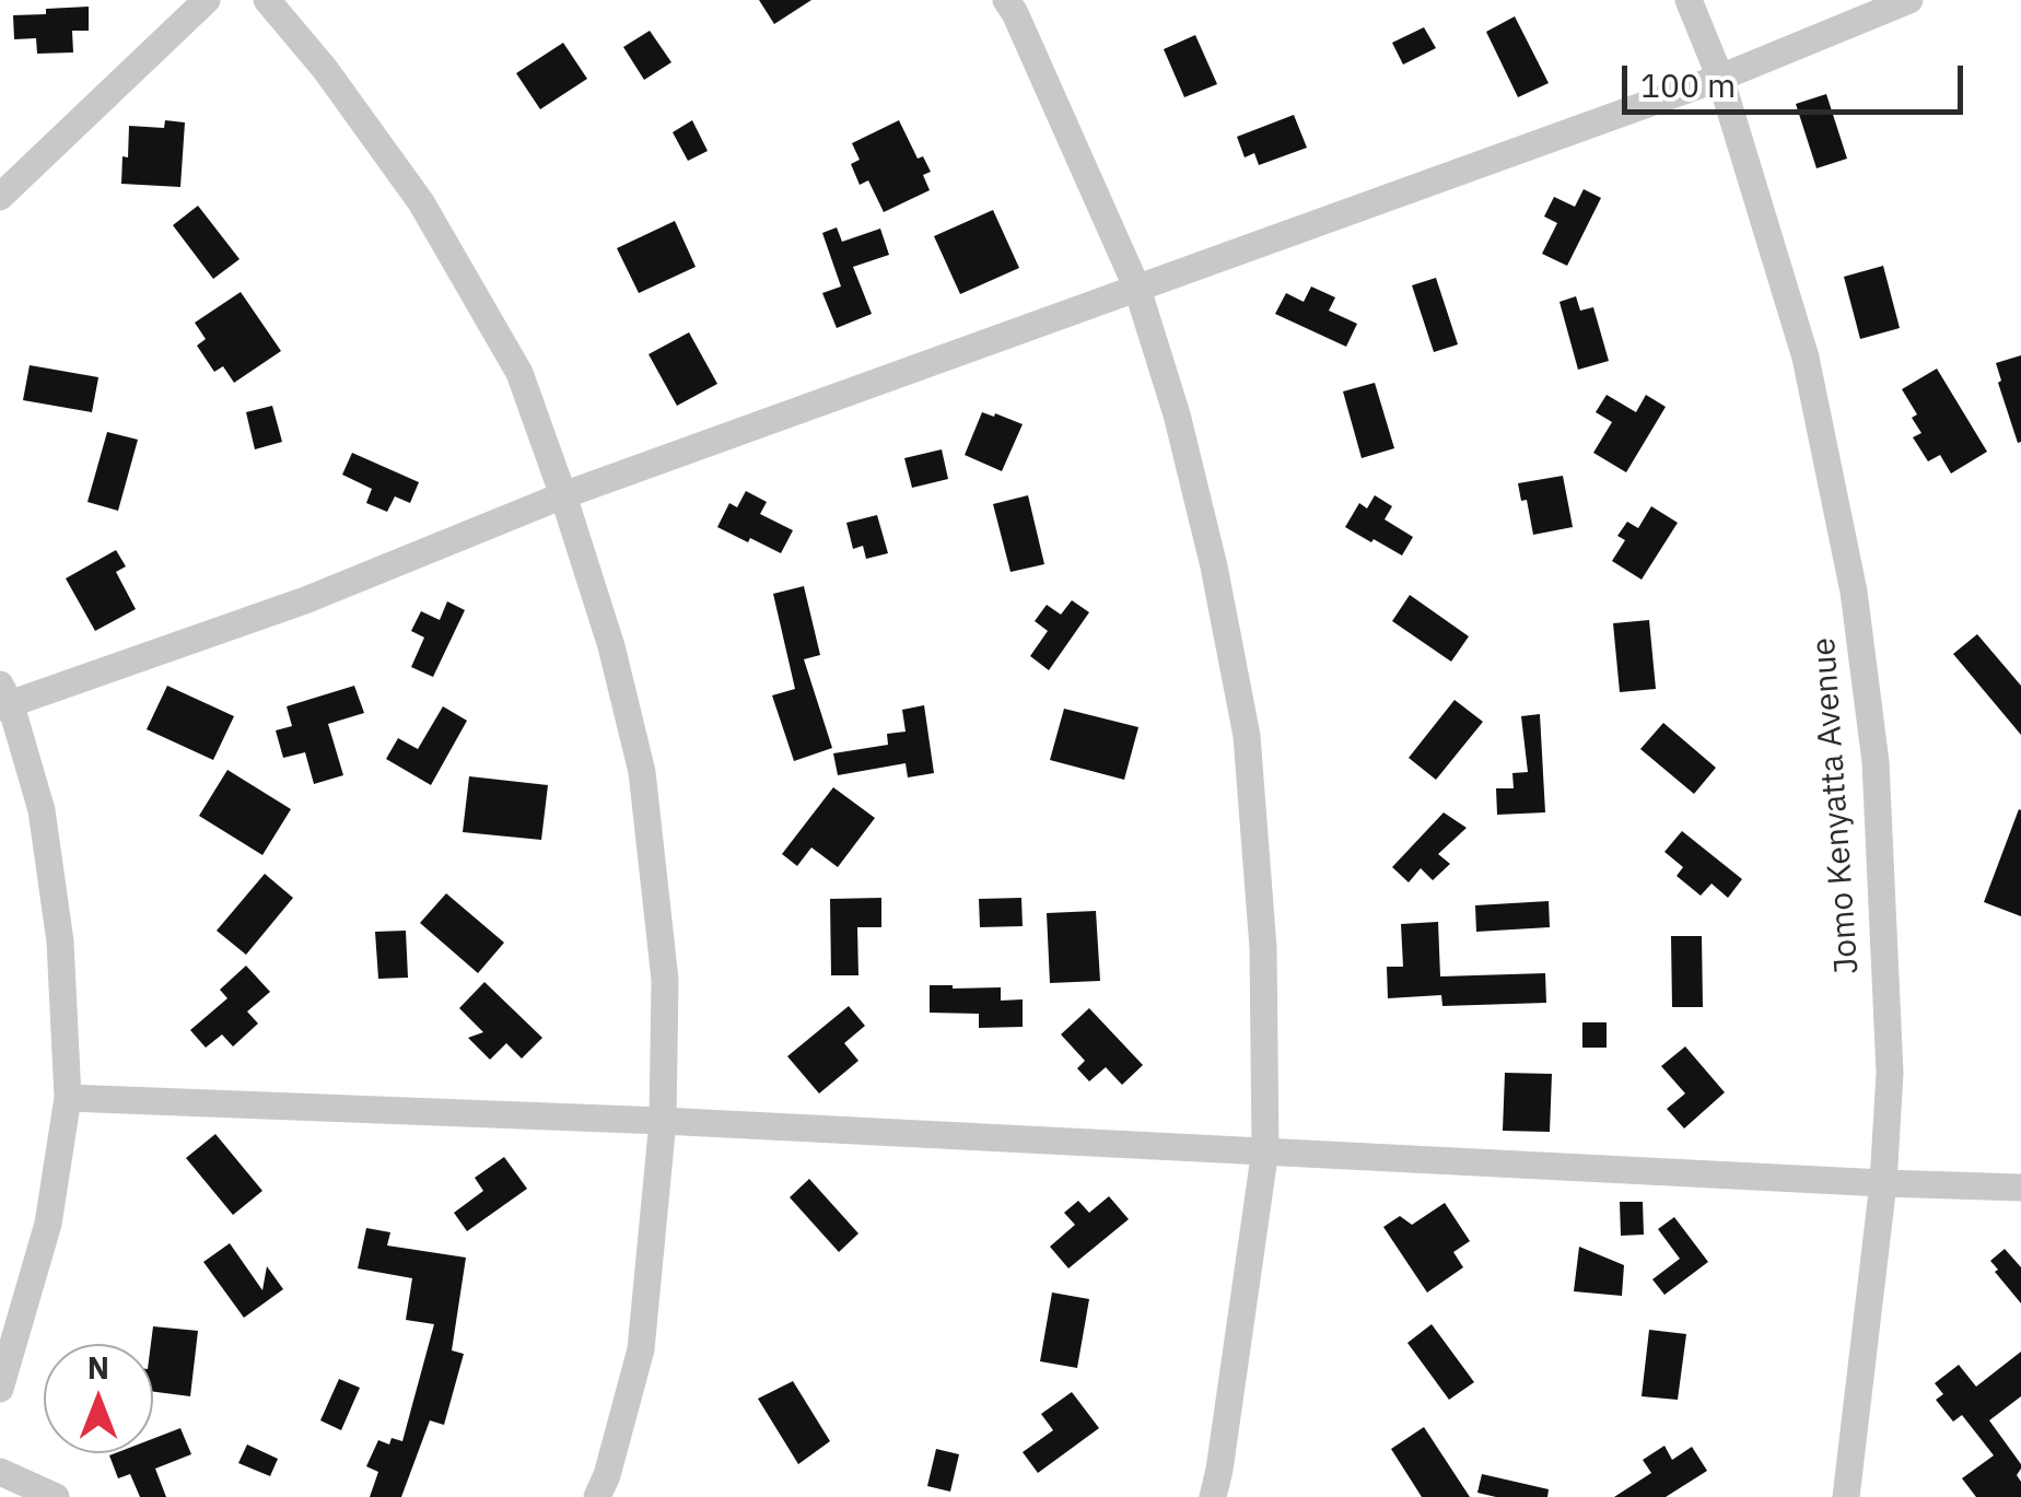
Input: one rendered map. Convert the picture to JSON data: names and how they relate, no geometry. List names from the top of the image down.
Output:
{
  "streets": {
    "street": ["Jomo Kenyatta Avenue"]
  },
  "scale_bar": "100 m",
  "north": "top"
}
